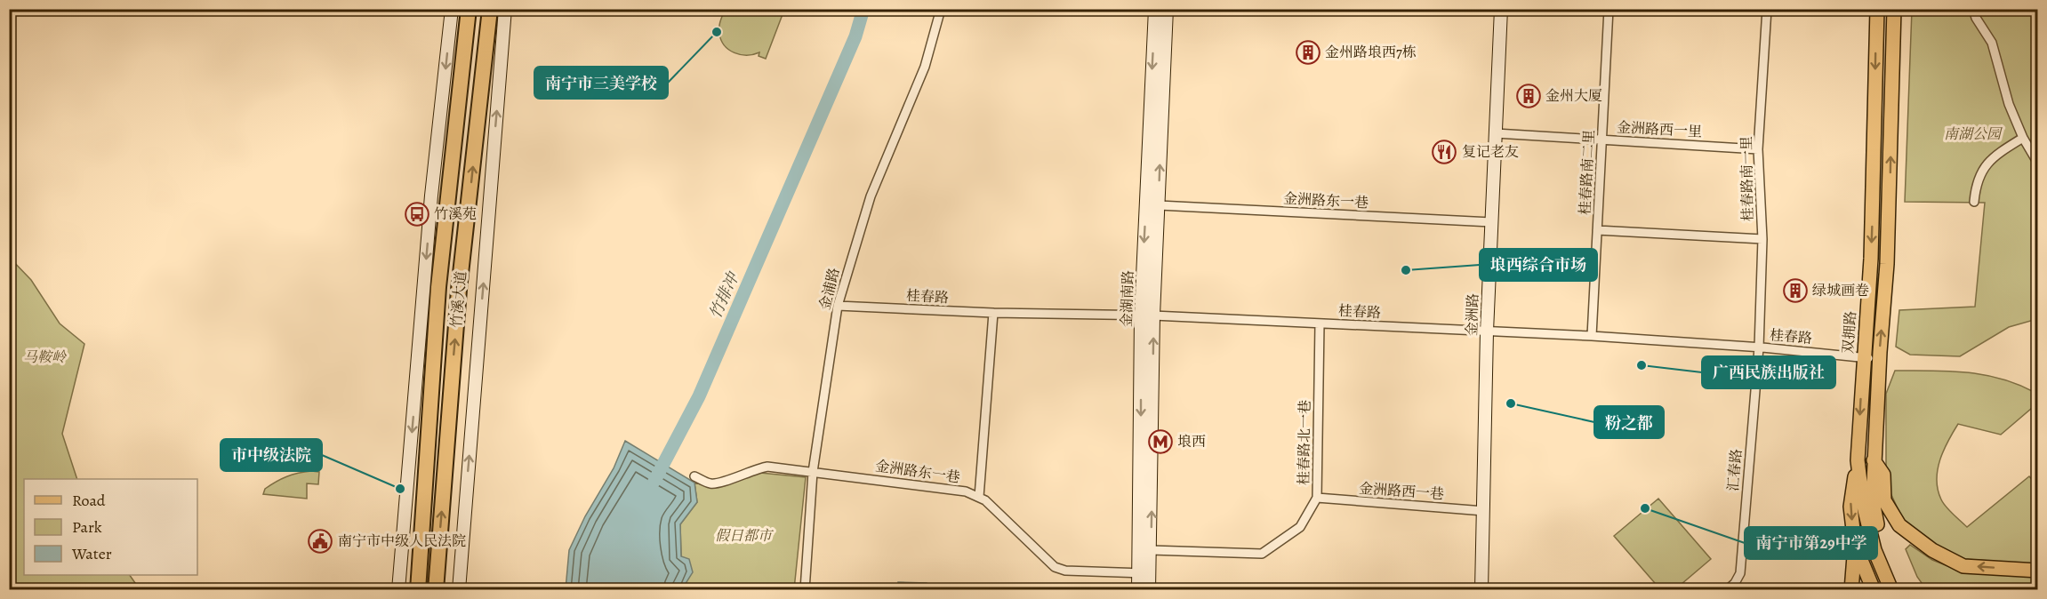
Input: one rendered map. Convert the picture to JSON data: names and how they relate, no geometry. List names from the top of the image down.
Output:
{
  "streets": {
    "highway": ["竹溪大道"],
    "main road": ["金湖南路", "金洲路", "双拥路"],
    "street": [
      "金洲路西一里",
      "桂春路南二里",
      "桂春路南一里",
      "金洲路东一巷",
      "金浦路",
      "桂春路",
      "桂春路北一巷",
      "汇春路",
      "金洲路西一巷"
    ]
  },
  "crossings": [
    ["金洲路西一里", "桂春路南二里"],
    ["金洲路西一里", "桂春路南一里"],
    ["金洲路西一里", "金洲路"],
    ["桂春路南二里", "桂春路"],
    ["桂春路南一里", "桂春路"],
    ["桂春路南一里", "汇春路"],
    ["金洲路东一巷", "金浦路"],
    ["金洲路东一巷", "金湖南路"],
    ["金洲路东一巷", "金洲路"],
    ["金浦路", "桂春路"],
    ["桂春路", "金湖南路"],
    ["桂春路", "金洲路"],
    ["桂春路", "双拥路"],
    ["桂春路", "桂春路北一巷"],
    ["桂春路", "汇春路"],
    ["金湖南路", "桂春路北一巷"],
    ["金洲路", "金洲路西一巷"],
    ["桂春路北一巷", "金洲路西一巷"]
  ],
  "water": ["竹排冲"],
  "parks": ["南湖公园", "马鞍岭", "假日都市"],
  "places": {
    "other": [
      "南宁市三美学校",
      "埌西综合市场",
      "广西民族出版社",
      "粉之都",
      "市中级法院",
      "南宁市第29中学"
    ],
    "building": ["金州路埌西7栋", "金州大厦", "绿城画卷"],
    "restaurant": ["复记老友"],
    "bus stop": ["竹溪苑"],
    "metro station": ["埌西"],
    "public building": ["南宁市中级人民法院"]
  },
  "legend": ["Road", "Park", "Water"]
}
